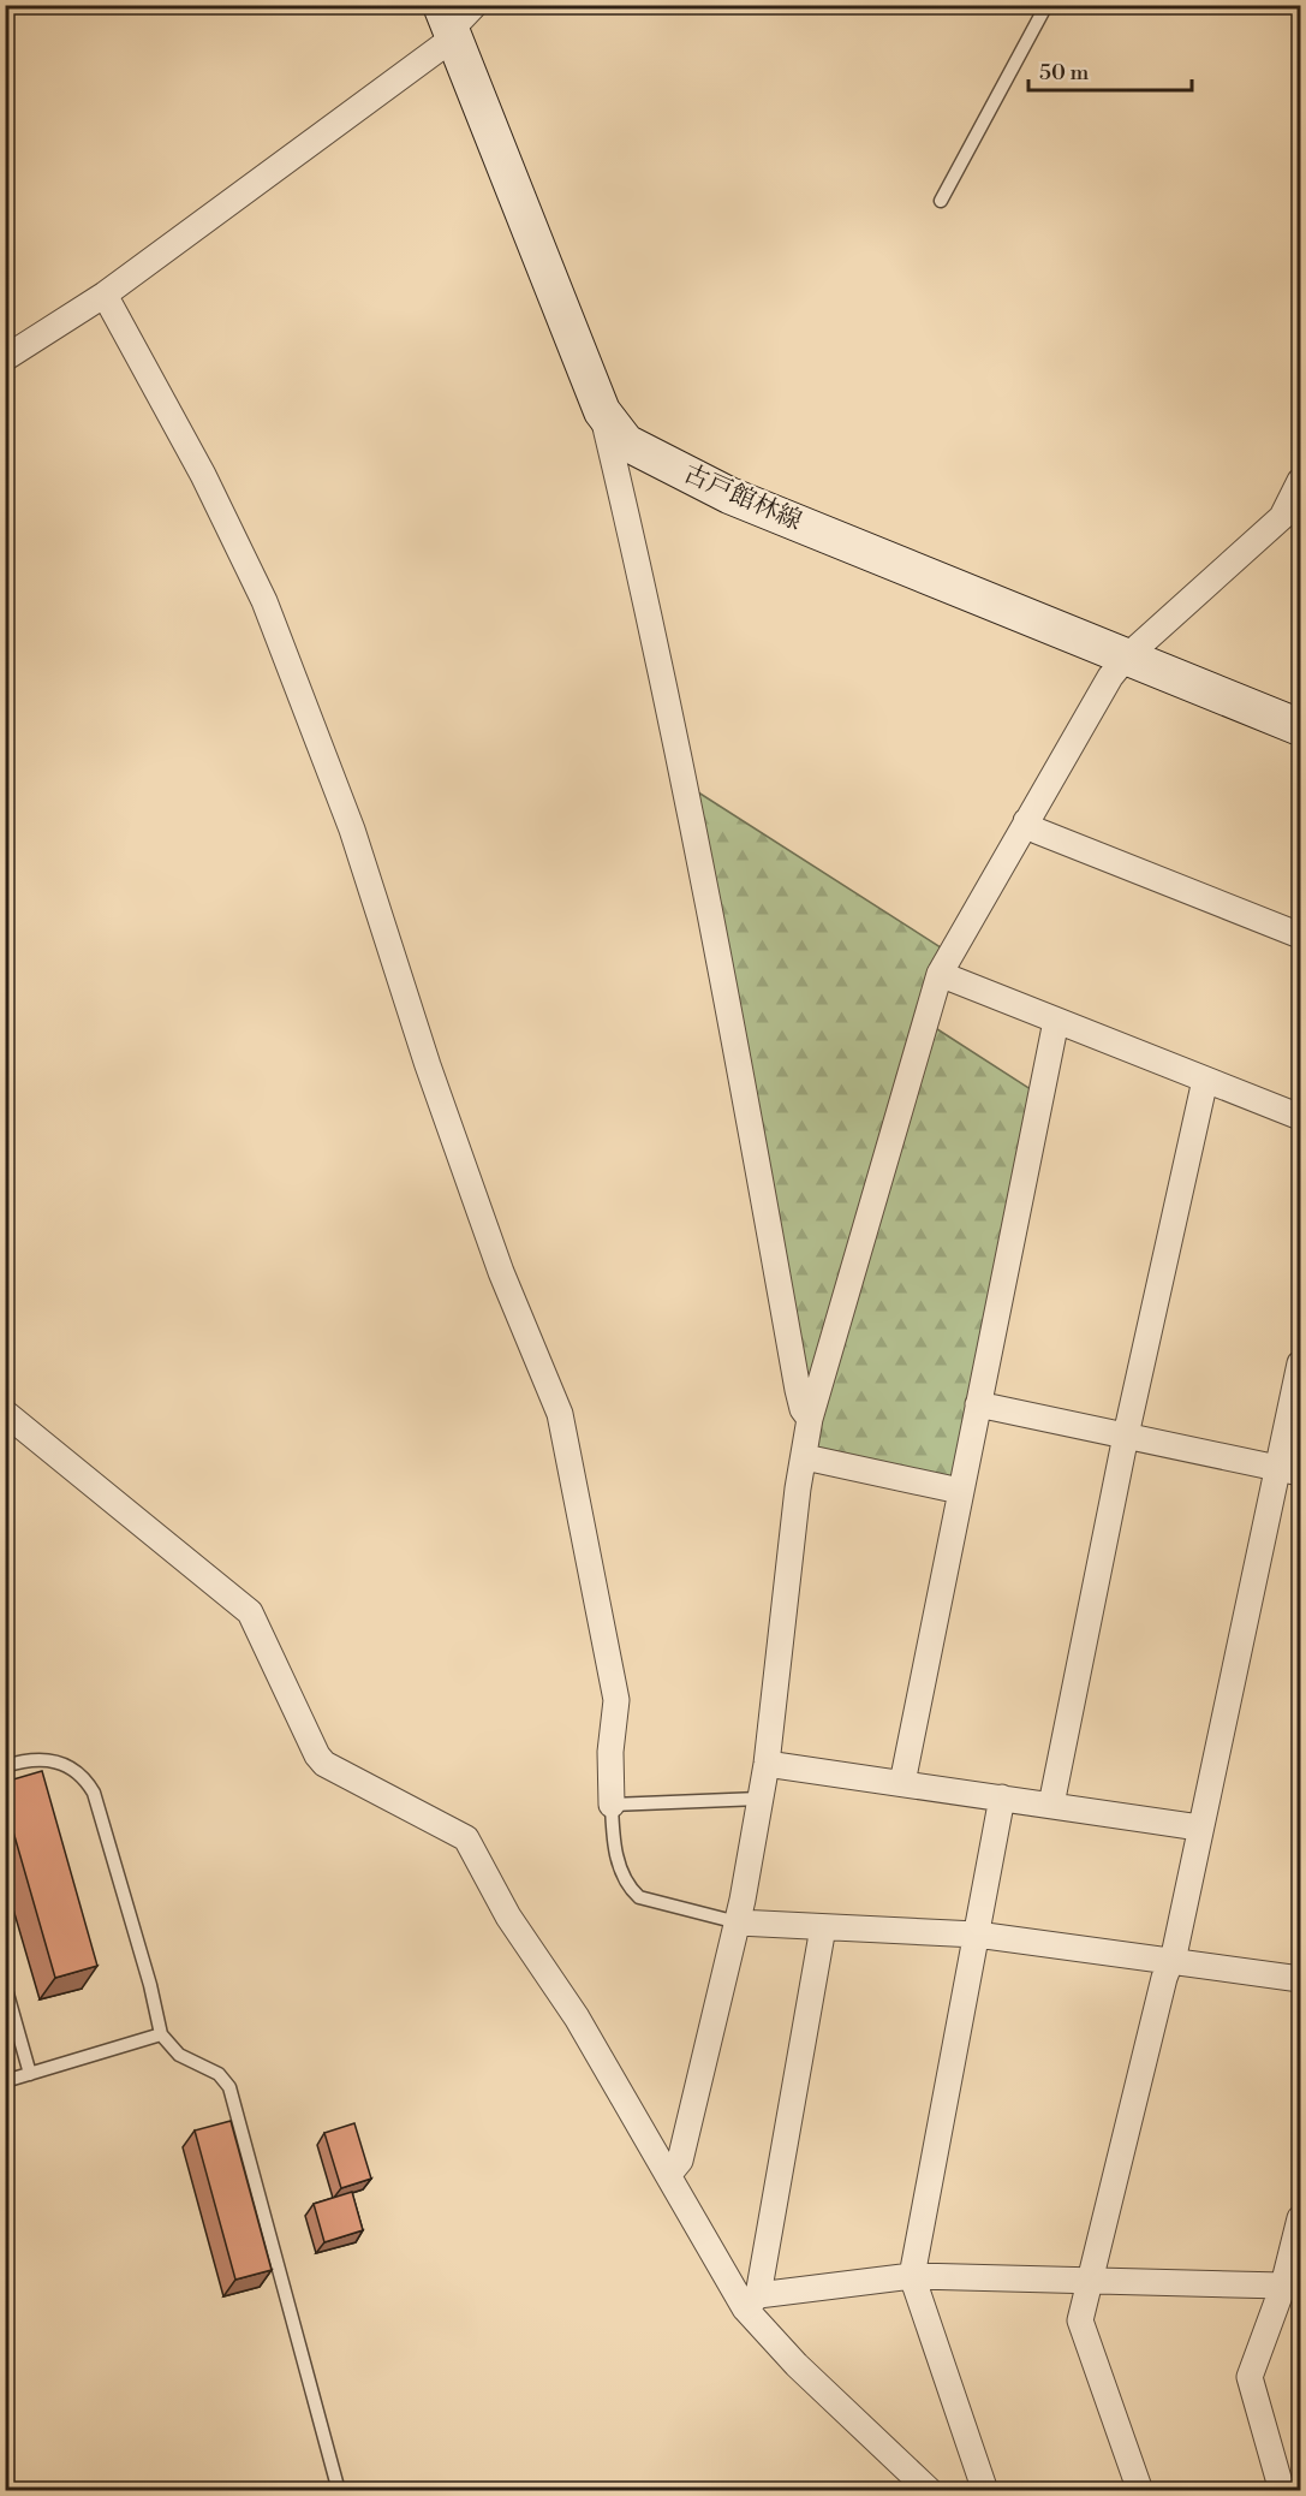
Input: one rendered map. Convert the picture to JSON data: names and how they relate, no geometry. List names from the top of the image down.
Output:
{
  "streets": {
    "main road": ["古戸館林線"]
  },
  "scale_bar": "50 m"
}
